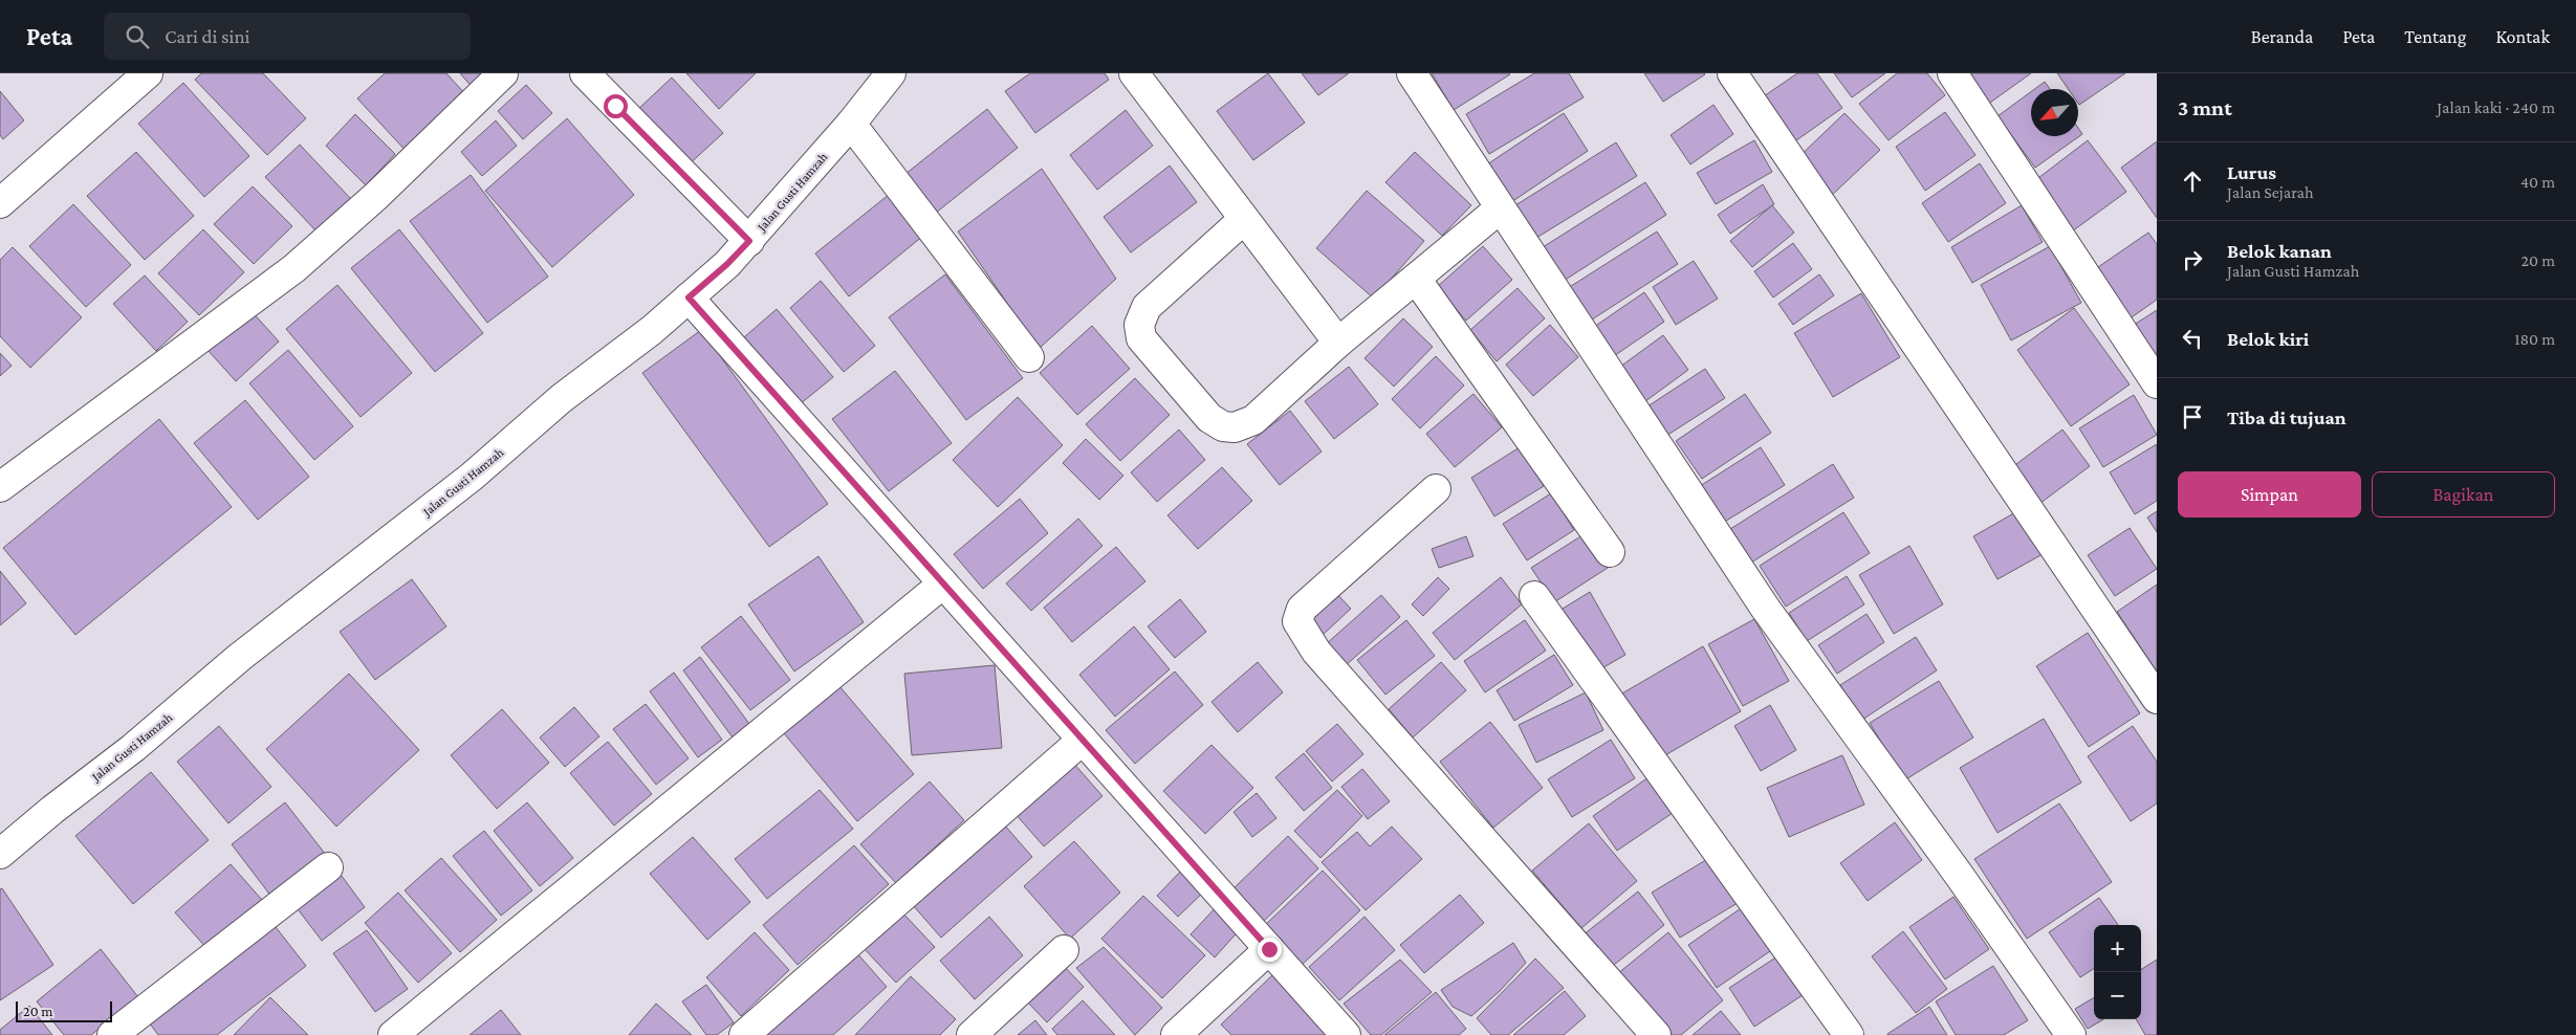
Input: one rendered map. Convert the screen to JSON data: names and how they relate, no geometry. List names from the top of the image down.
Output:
{
  "streets": {
    "street": ["Jalan Gusti Hamzah"]
  },
  "scale_bar": "20 m",
  "north": "bottom left",
  "page": {
    "header": "Peta",
    "search": "Cari di sini",
    "nav": [
      "Beranda",
      "Peta",
      "Tentang",
      "Kontak"
    ],
    "heading": ["3 mnt", "Jalan kaki · 240 m"],
    "list": [
      ["Lurus", "Jalan Sejarah", "40 m"],
      ["Belok kanan", "Jalan Gusti Hamzah", "20 m"],
      ["Belok kiri", "180 m"],
      "Tiba di tujuan"
    ],
    "buttons": ["Simpan", "Bagikan"],
    "map_buttons": ["+", "−"],
    "scale": "20 m"
  }
}
